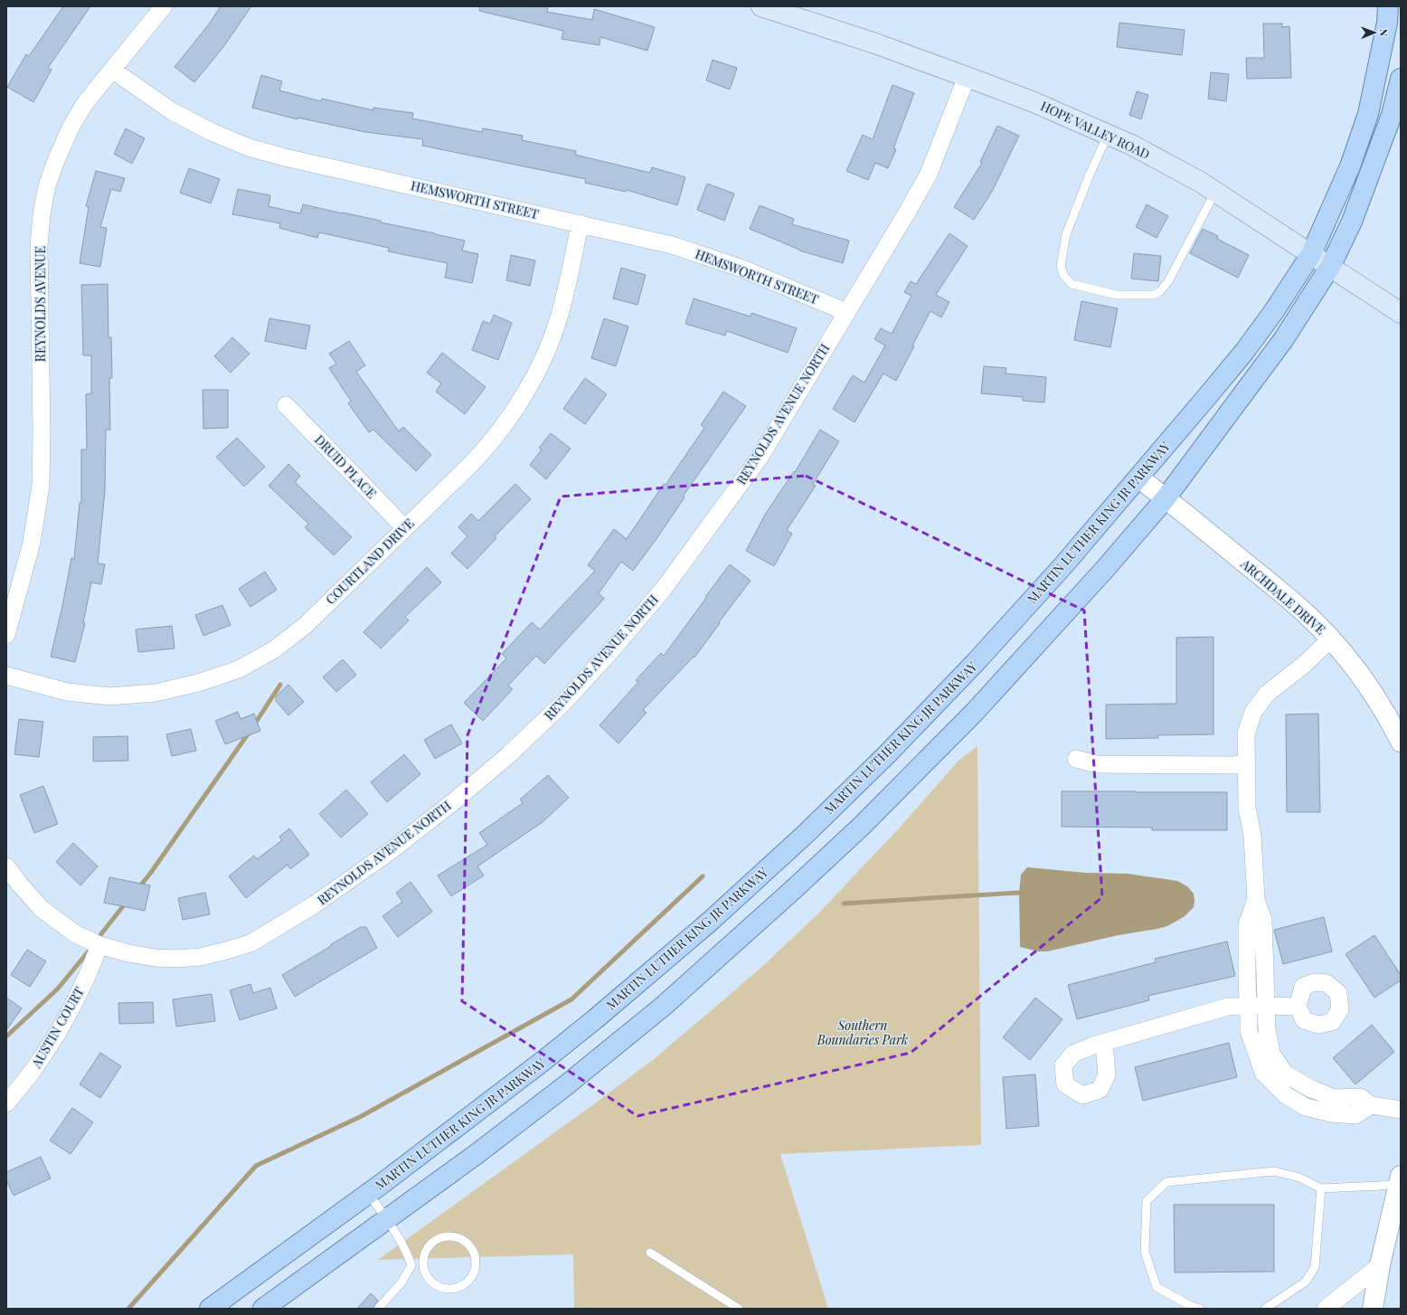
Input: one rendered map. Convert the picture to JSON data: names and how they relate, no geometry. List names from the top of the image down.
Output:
{
  "streets": {
    "main road": ["HOPE VALLEY ROAD", "MARTIN LUTHER KING JR PARKWAY"],
    "street": [
      "HEMSWORTH STREET",
      "REYNOLDS AVENUE",
      "REYNOLDS AVENUE NORTH",
      "DRUID PLACE",
      "COURTLAND DRIVE",
      "ARCHDALE DRIVE",
      "AUSTIN COURT"
    ]
  },
  "crossings": [
    ["HOPE VALLEY ROAD", "REYNOLDS AVENUE NORTH"],
    ["HOPE VALLEY ROAD", "MARTIN LUTHER KING JR PARKWAY"],
    ["HEMSWORTH STREET", "REYNOLDS AVENUE"],
    ["HEMSWORTH STREET", "REYNOLDS AVENUE NORTH"],
    ["HEMSWORTH STREET", "COURTLAND DRIVE"],
    ["REYNOLDS AVENUE NORTH", "AUSTIN COURT"],
    ["DRUID PLACE", "COURTLAND DRIVE"],
    ["MARTIN LUTHER KING JR PARKWAY", "ARCHDALE DRIVE"]
  ],
  "parks": ["Southern Boundaries Park"],
  "north": "right"
}
